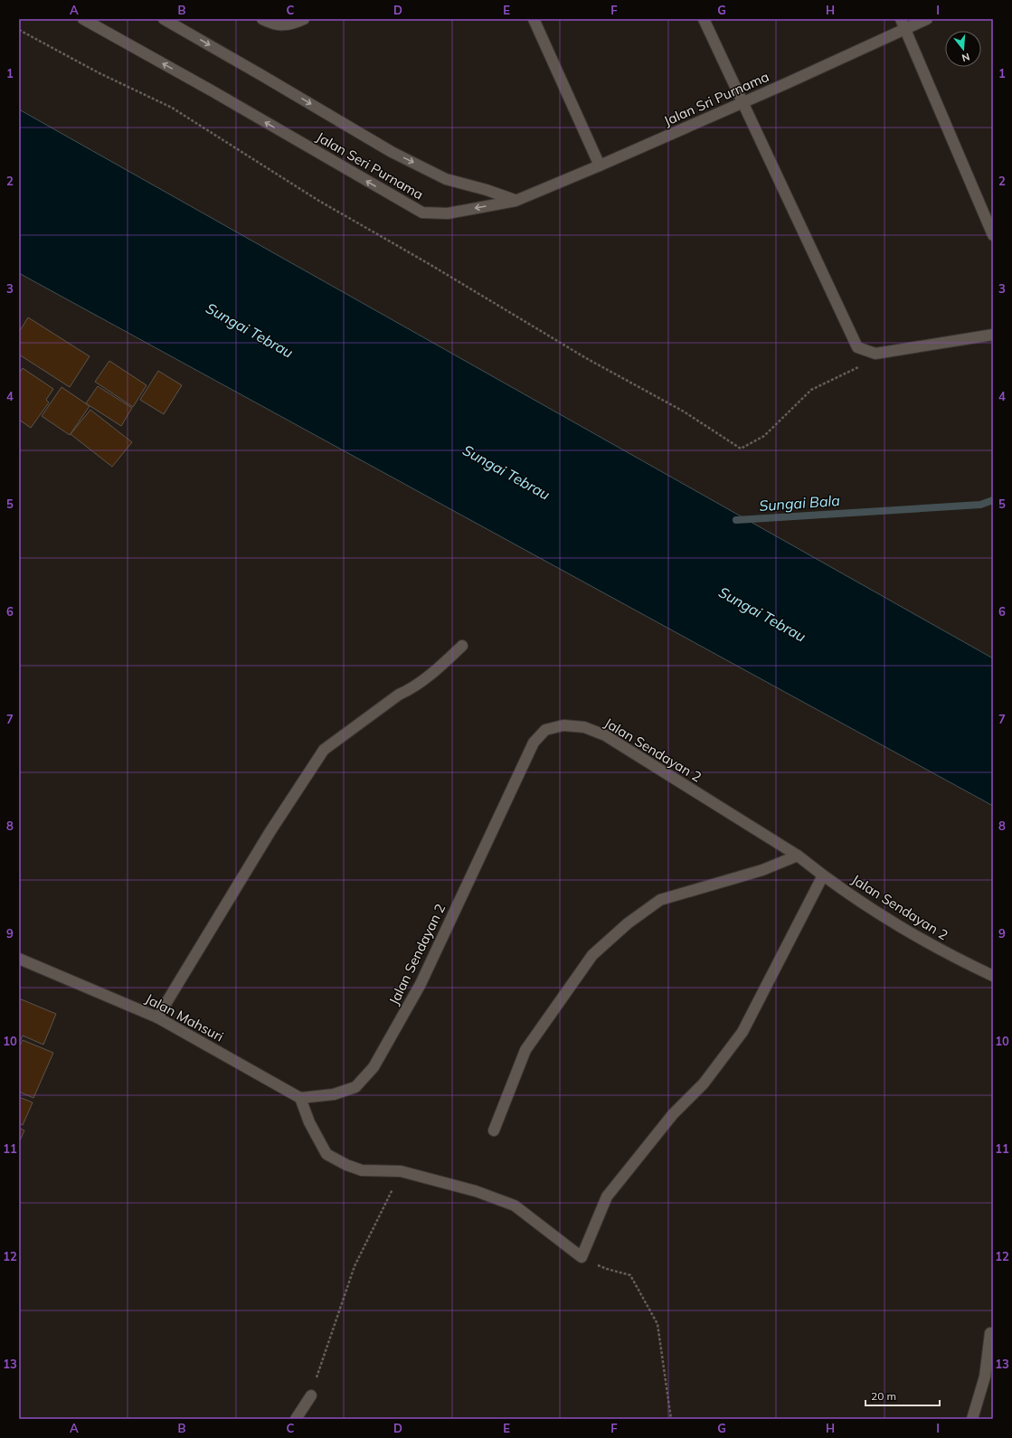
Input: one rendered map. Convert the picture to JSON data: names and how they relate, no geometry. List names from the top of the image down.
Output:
{
  "streets": {
    "street": [
      "Jalan Sri Purnama",
      "Jalan Seri Purnama",
      "Jalan Sendayan 2",
      "Jalan Mahsuri"
    ]
  },
  "crossings": [
    ["Jalan Sri Purnama", "Jalan Seri Purnama"],
    ["Jalan Sendayan 2", "Jalan Mahsuri"]
  ],
  "water": ["Sungai Tebrau", "Sungai Bala"],
  "scale_bar": "20 m",
  "north": "bottom",
  "grid": {
    "columns": [
      "A",
      "B",
      "C",
      "D",
      "E",
      "F",
      "G",
      "H",
      "I"
    ],
    "rows": [
      "1",
      "2",
      "3",
      "4",
      "5",
      "6",
      "7",
      "8",
      "9",
      "10",
      "11",
      "12",
      "13"
    ]
  }
}
